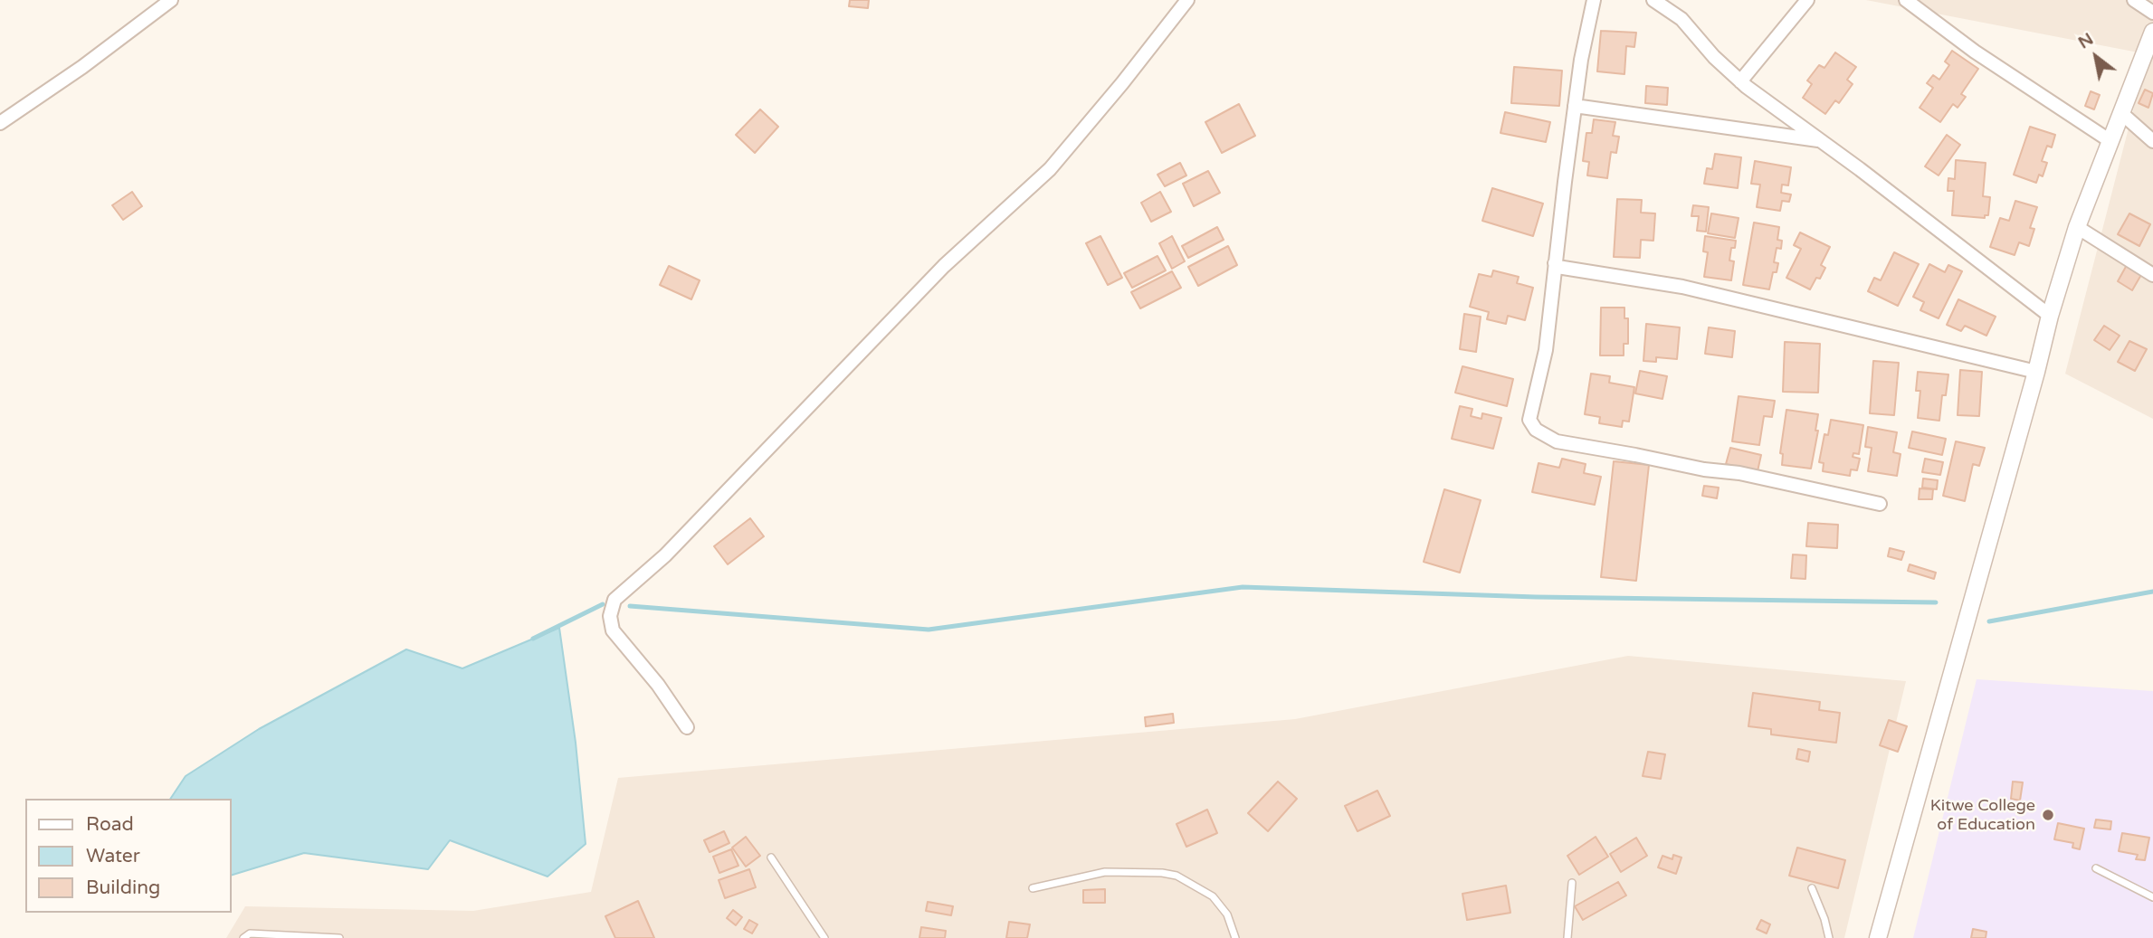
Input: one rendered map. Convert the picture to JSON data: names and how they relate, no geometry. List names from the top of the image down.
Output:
{
  "places": ["Kitwe College of Education"],
  "legend": ["Road", "Water", "Building"],
  "north": "top left"
}
